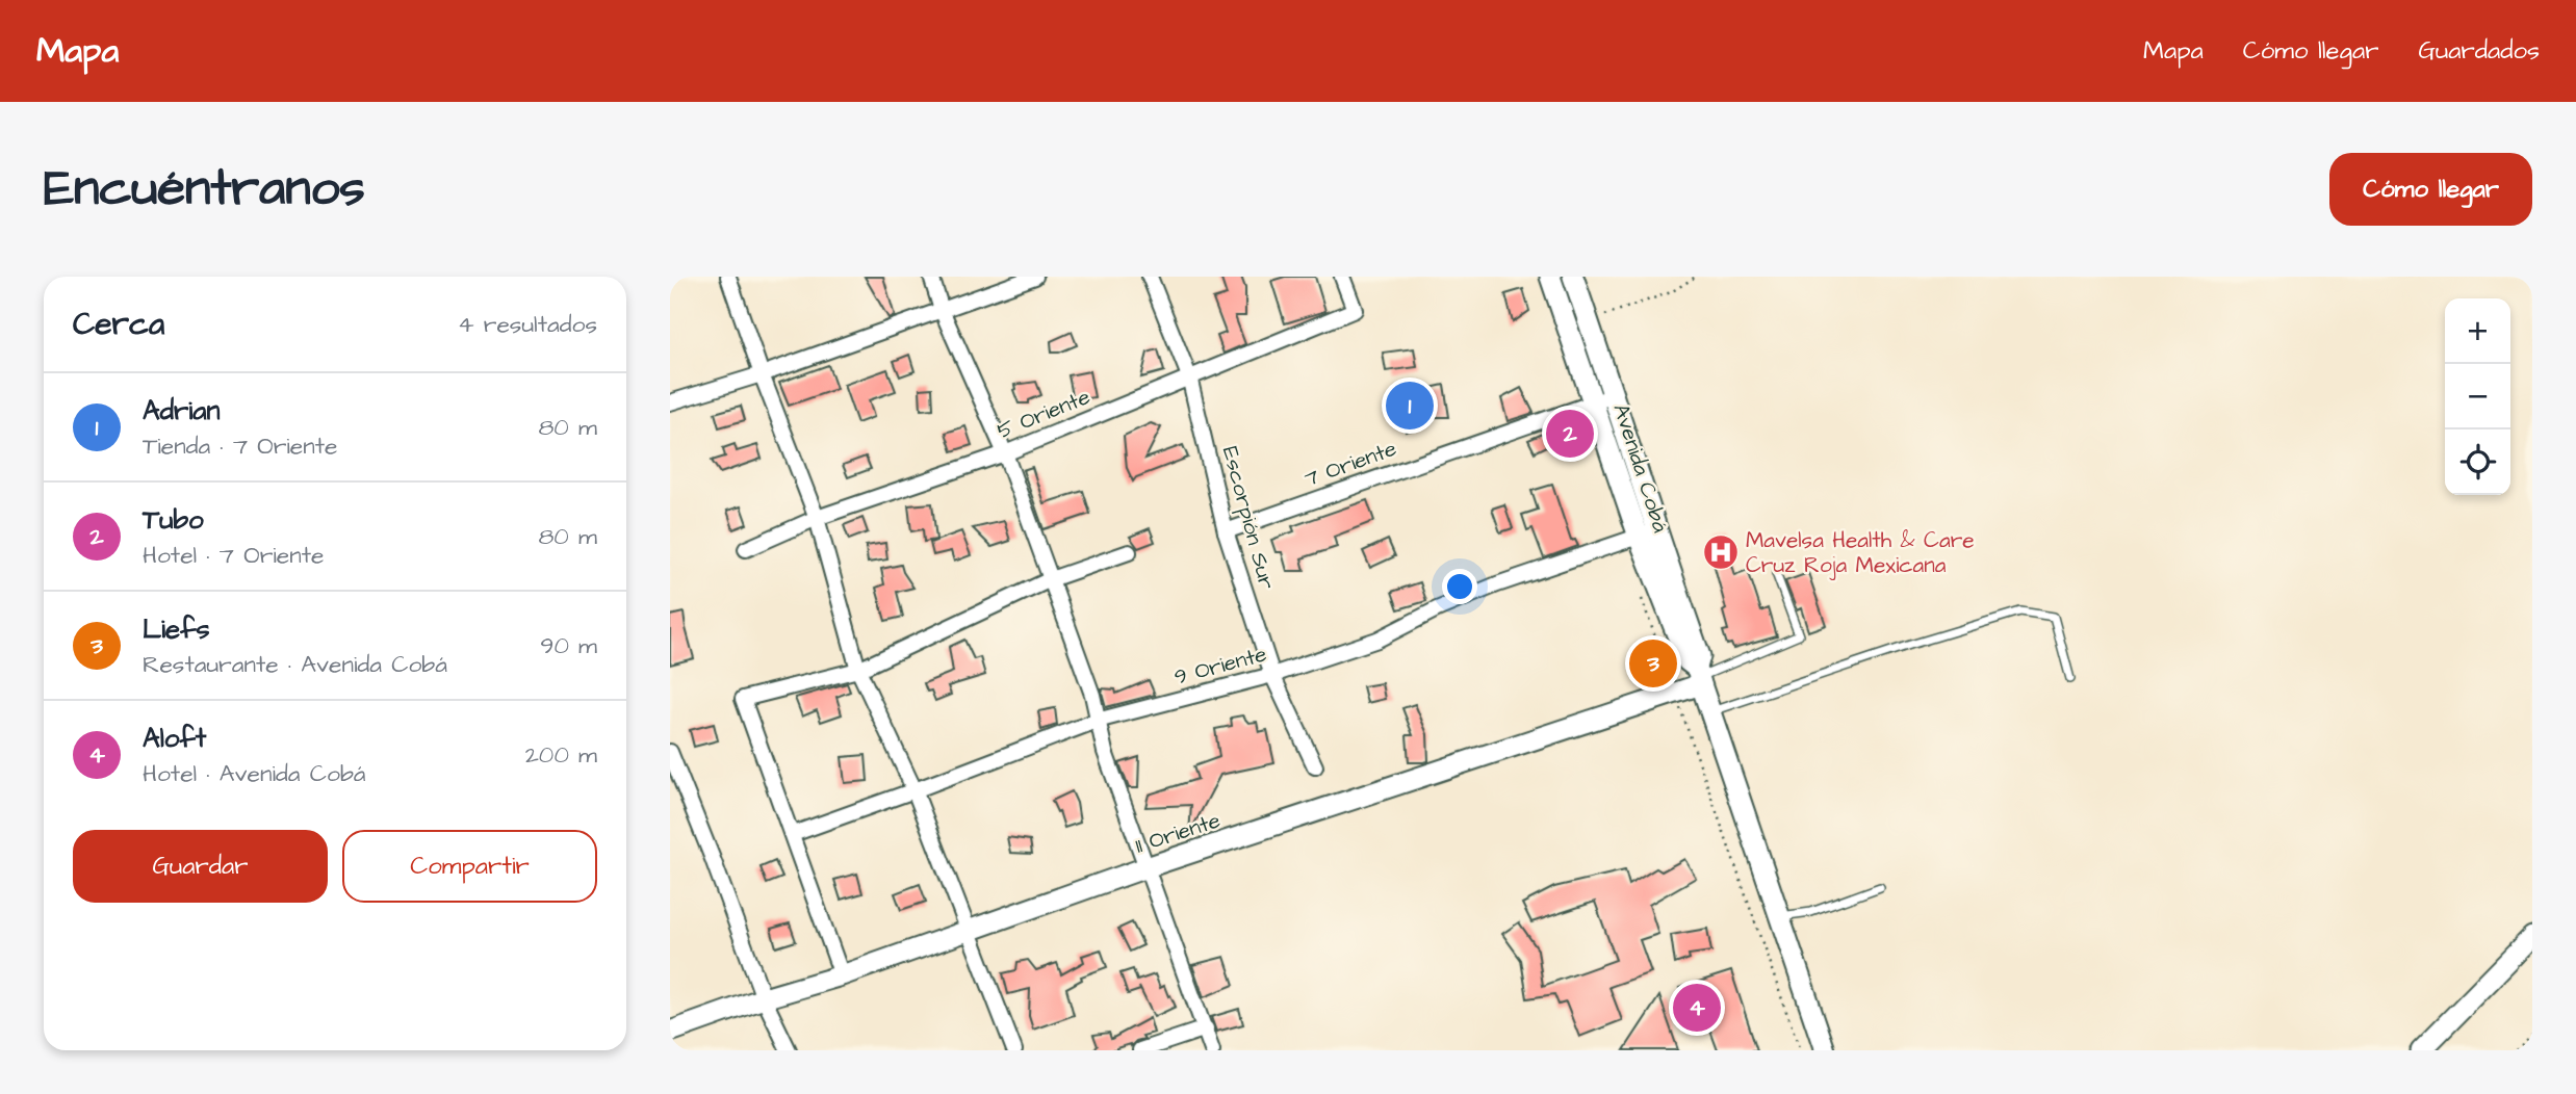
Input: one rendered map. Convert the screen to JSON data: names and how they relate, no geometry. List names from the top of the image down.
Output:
{
  "streets": {
    "street": [
      "5 Oriente",
      "7 Oriente",
      "Avenida Cobá",
      "Escorpión Sur",
      "9 Oriente",
      "11 Oriente"
    ]
  },
  "crossings": [
    ["5 Oriente", "Escorpión Sur"],
    ["7 Oriente", "Avenida Cobá"],
    ["7 Oriente", "Escorpión Sur"],
    ["Avenida Cobá", "9 Oriente"],
    ["Avenida Cobá", "11 Oriente"],
    ["Escorpión Sur", "9 Oriente"]
  ],
  "places": {
    "hospital": ["Mavelsa Health & Care Cruz Roja Mexicana"]
  },
  "page": {
    "header": "Mapa",
    "nav": ["Mapa", "Cómo llegar", "Guardados"],
    "buttons": [
      "Cómo llegar",
      ["Guardar", "Compartir"]
    ],
    "title": "Encuéntranos",
    "heading": ["Cerca", "4 resultados"],
    "map_buttons": ["+", "−"],
    "list": [
      {
        "mark": "1",
        "name": "Adrian",
        "note": "Tienda · 7 Oriente",
        "value": "80 m"
      },
      {
        "mark": "2",
        "name": "Tubo",
        "note": "Hotel · 7 Oriente",
        "value": "80 m"
      },
      {
        "mark": "3",
        "name": "Liefs",
        "note": "Restaurante · Avenida Cobá",
        "value": "90 m"
      },
      {
        "mark": "4",
        "name": "Aloft",
        "note": "Hotel · Avenida Cobá",
        "value": "200 m"
      }
    ],
    "pins": [
      "1",
      "2",
      "3",
      "4"
    ]
  }
}
